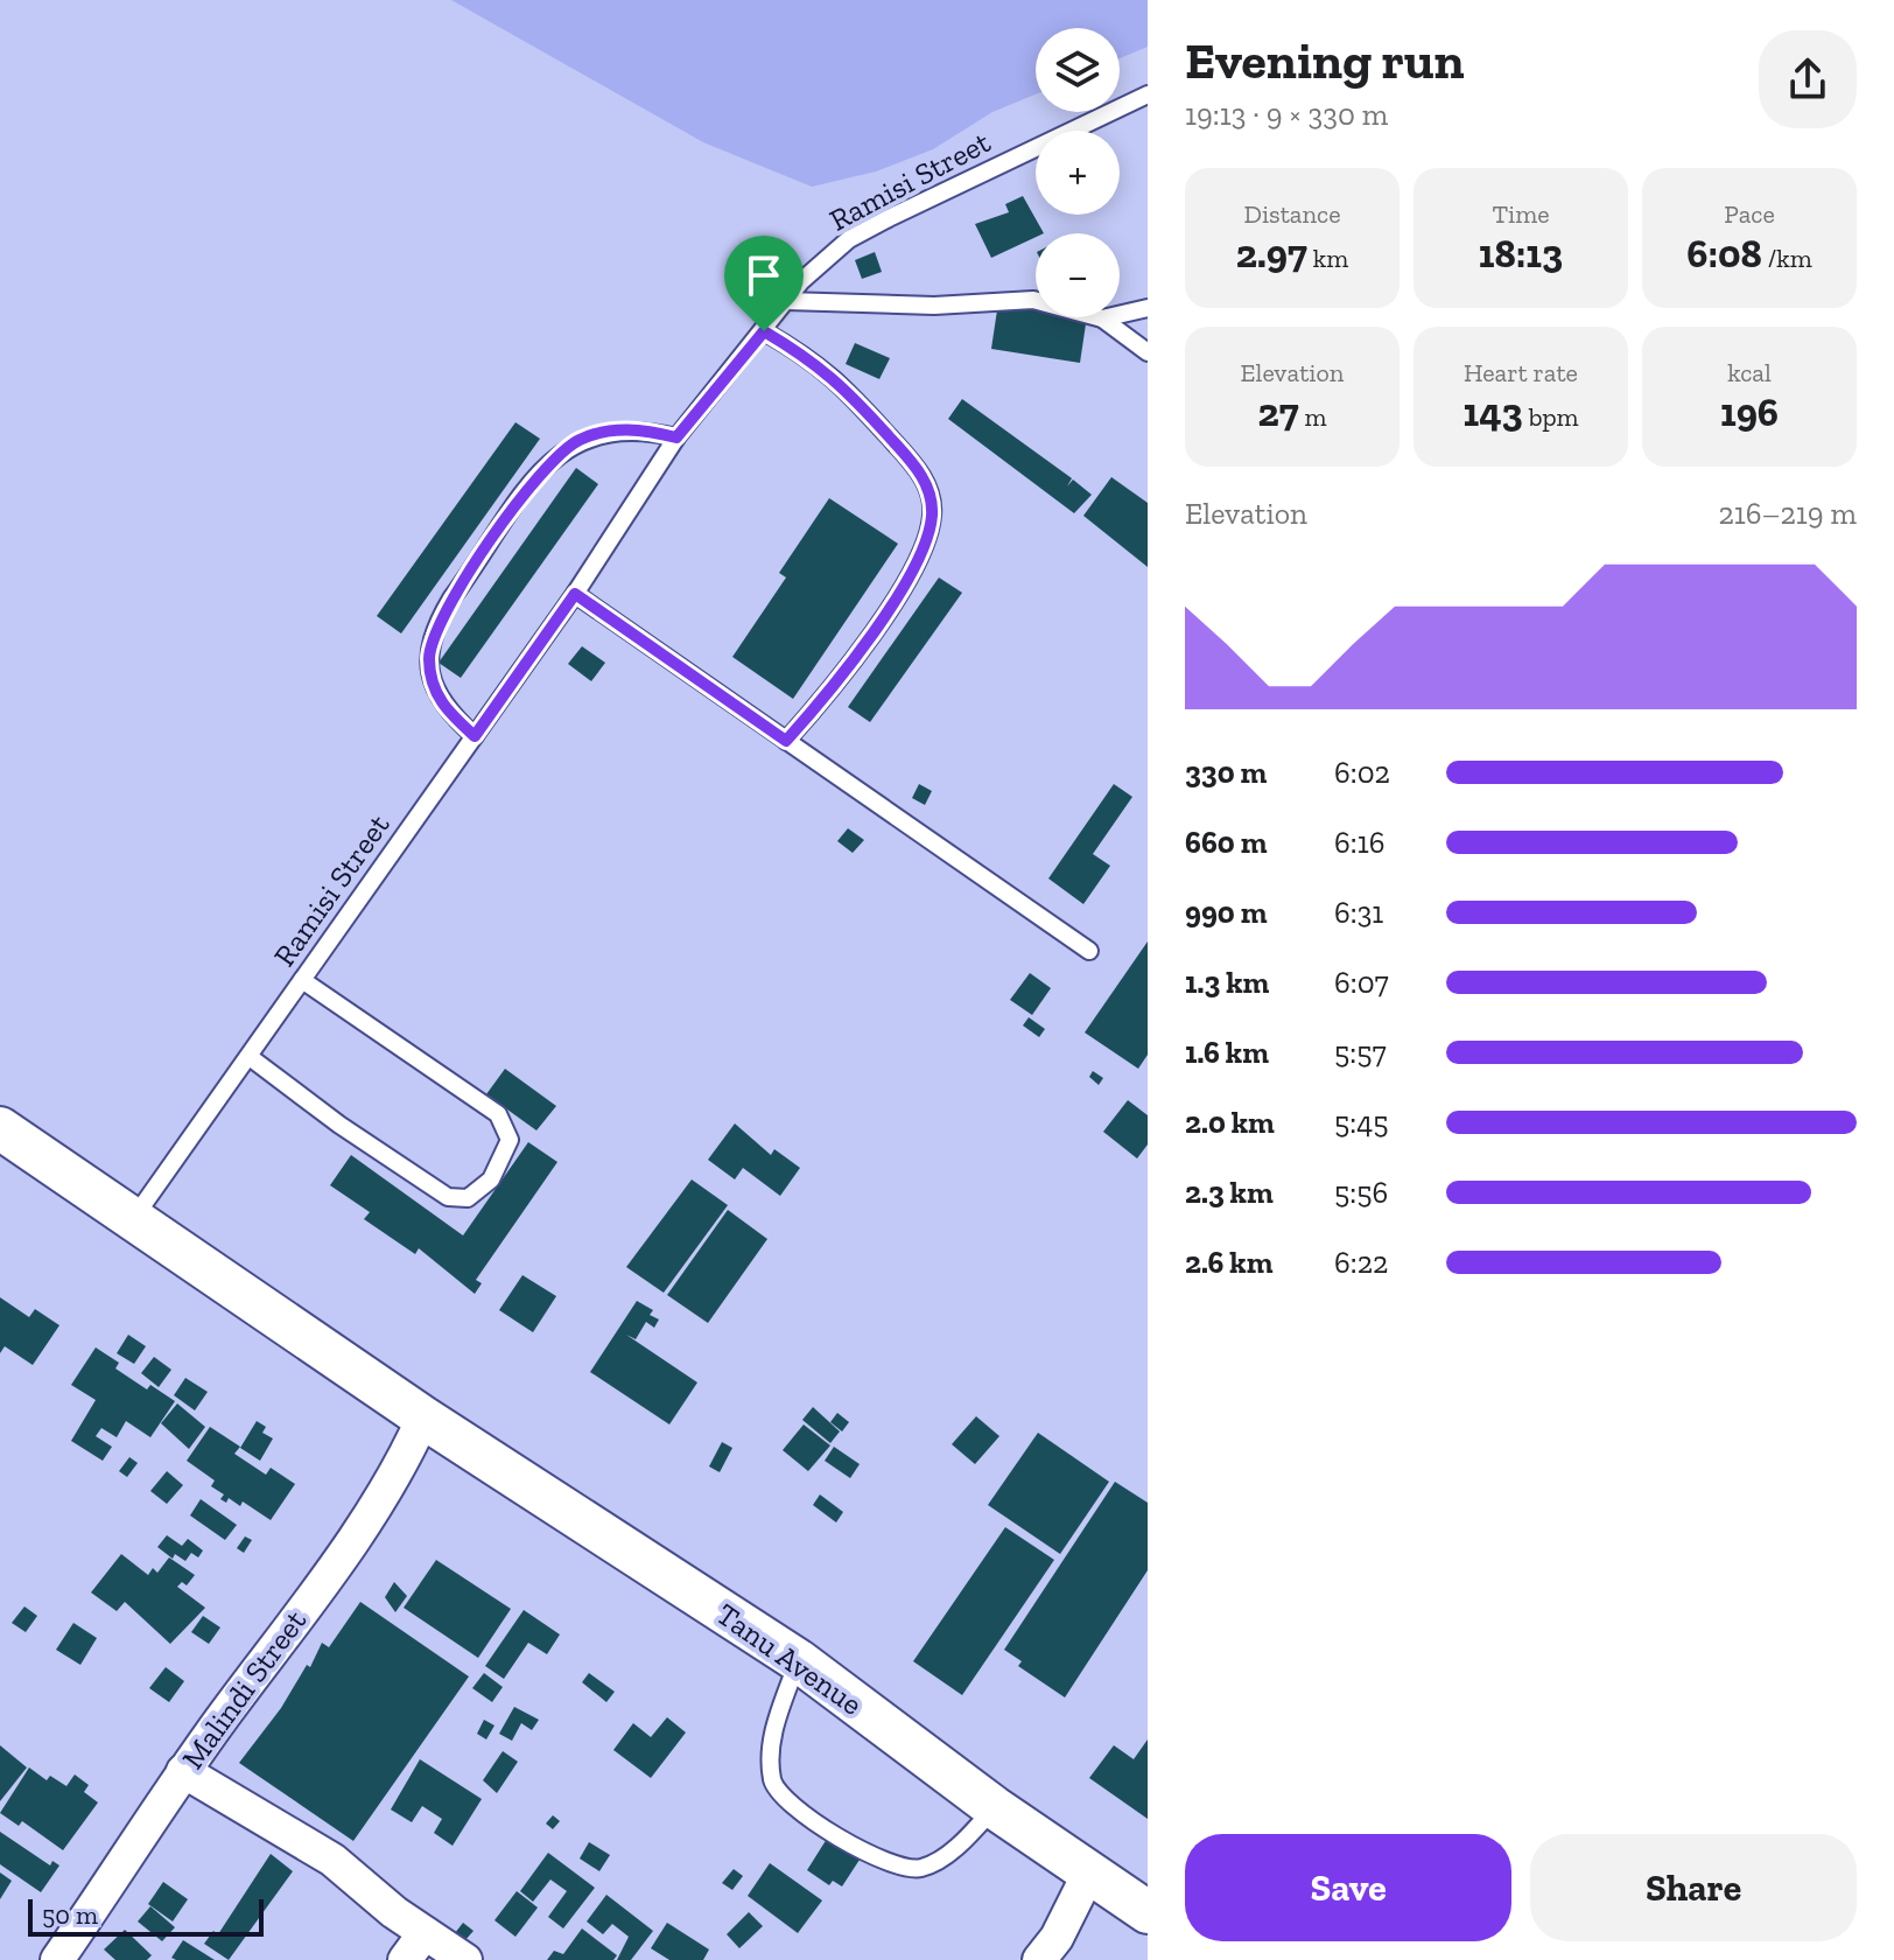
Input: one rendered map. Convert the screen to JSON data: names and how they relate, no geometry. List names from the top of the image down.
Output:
{
  "streets": {
    "street": ["Tanu Avenue", "Malindi Street"],
    "lane": ["Ramisi Street"]
  },
  "crossings": [
    ["Ramisi Street", "Tanu Avenue"],
    ["Tanu Avenue", "Malindi Street"]
  ],
  "scale_bar": "50 m",
  "page": {
    "heading": ["Evening run", "19:13 · 9 × 330 m"],
    "map_buttons": ["+", "−"],
    "stats": [
      ["Distance", "2.97 km"],
      ["Time", "18:13"],
      ["Pace", "6:08 /km"],
      ["Elevation", "27 m"],
      ["Heart rate", "143 bpm"],
      ["kcal", "196"]
    ],
    "chart": ["Elevation", "216–219 m"],
    "list": [
      {
        "name": "330 m",
        "note": "6:02"
      },
      {
        "name": "660 m",
        "note": "6:16"
      },
      {
        "name": "990 m",
        "note": "6:31"
      },
      {
        "name": "1.3 km",
        "note": "6:07"
      },
      {
        "name": "1.6 km",
        "note": "5:57"
      },
      {
        "name": "2.0 km",
        "note": "5:45"
      },
      {
        "name": "2.3 km",
        "note": "5:56"
      },
      {
        "name": "2.6 km",
        "note": "6:22"
      }
    ],
    "buttons": ["Save", "Share"],
    "scale": "50 m"
  }
}
